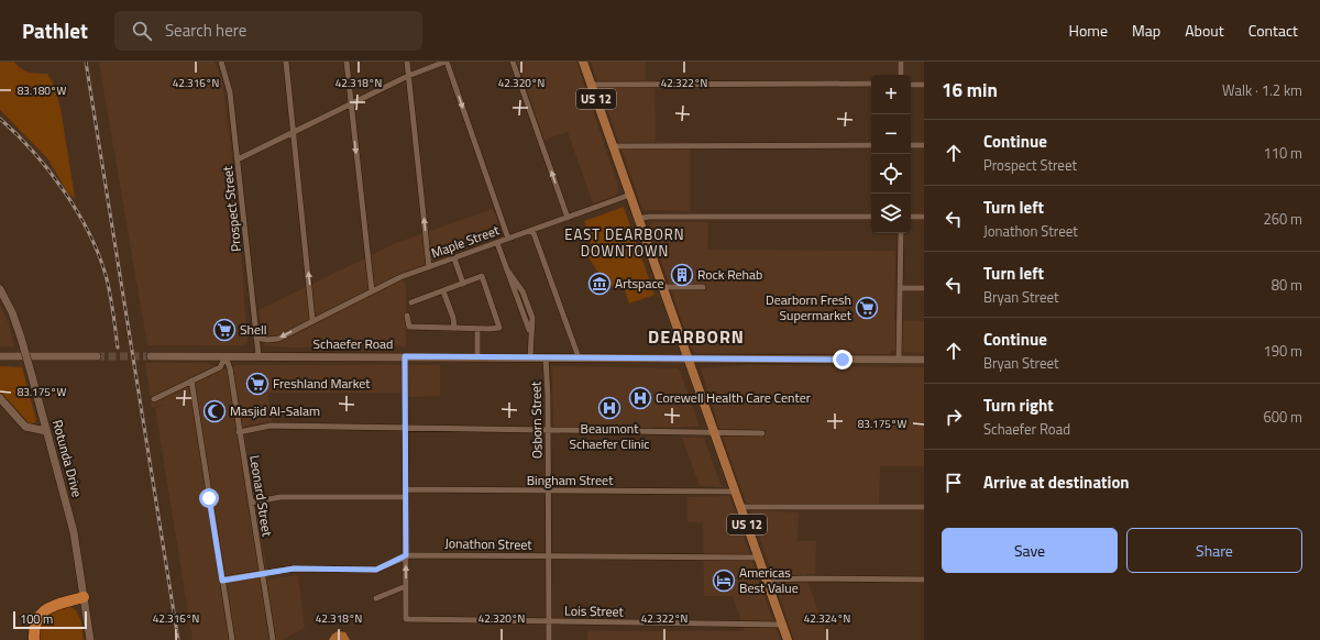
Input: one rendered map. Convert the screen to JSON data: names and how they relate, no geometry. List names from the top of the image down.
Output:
{
  "streets": {
    "main road": ["US 12", "Schaefer Road", "Rotunda Drive"],
    "street": [
      "Prospect Street",
      "Maple Street",
      "Osborn Street",
      "Bingham Street",
      "Leonard Street",
      "Jonathon Street",
      "Lois Street"
    ]
  },
  "crossings": [
    ["US 12", "Maple Street"],
    ["US 12", "Schaefer Road"],
    ["US 12", "Bingham Street"],
    ["US 12", "Jonathon Street"],
    ["US 12", "Lois Street"],
    ["Prospect Street", "Maple Street"],
    ["Prospect Street", "Schaefer Road"],
    ["Schaefer Road", "Osborn Street"],
    ["Schaefer Road", "Leonard Street"],
    ["Osborn Street", "Bingham Street"],
    ["Osborn Street", "Jonathon Street"],
    ["Osborn Street", "Lois Street"],
    ["Leonard Street", "Jonathon Street"]
  ],
  "districts": ["EAST DEARBORN DOWNTOWN", "DEARBORN"],
  "places": {
    "building": ["Rock Rehab"],
    "museum": ["Artspace"],
    "supermarket": ["Dearborn Fresh Supermarket", "Shell", "Freshland Market"],
    "hospital": ["Corewell Health Care Center", "Beaumont Schaefer Clinic"],
    "mosque": ["Masjid Al-Salam"],
    "hotel": ["Americas Best Value"]
  },
  "scale_bar": "100 m",
  "page": {
    "header": "Pathlet",
    "search": "Search here",
    "nav": [
      "Home",
      "Map",
      "About",
      "Contact"
    ],
    "heading": ["16 min", "Walk · 1.2 km"],
    "map_buttons": ["+", "−"],
    "list": [
      ["Continue", "Prospect Street", "110 m"],
      ["Turn left", "Jonathon Street", "260 m"],
      ["Turn left", "Bryan Street", "80 m"],
      ["Continue", "Bryan Street", "190 m"],
      ["Turn right", "Schaefer Road", "600 m"],
      "Arrive at destination"
    ],
    "buttons": ["Save", "Share"],
    "scale": "100 m"
  },
  "coordinates": [
    "42.316°N",
    "42.318°N",
    "42.320°N",
    "42.322°N",
    "83.180°W",
    "83.175°W",
    "42.324°N"
  ]
}
